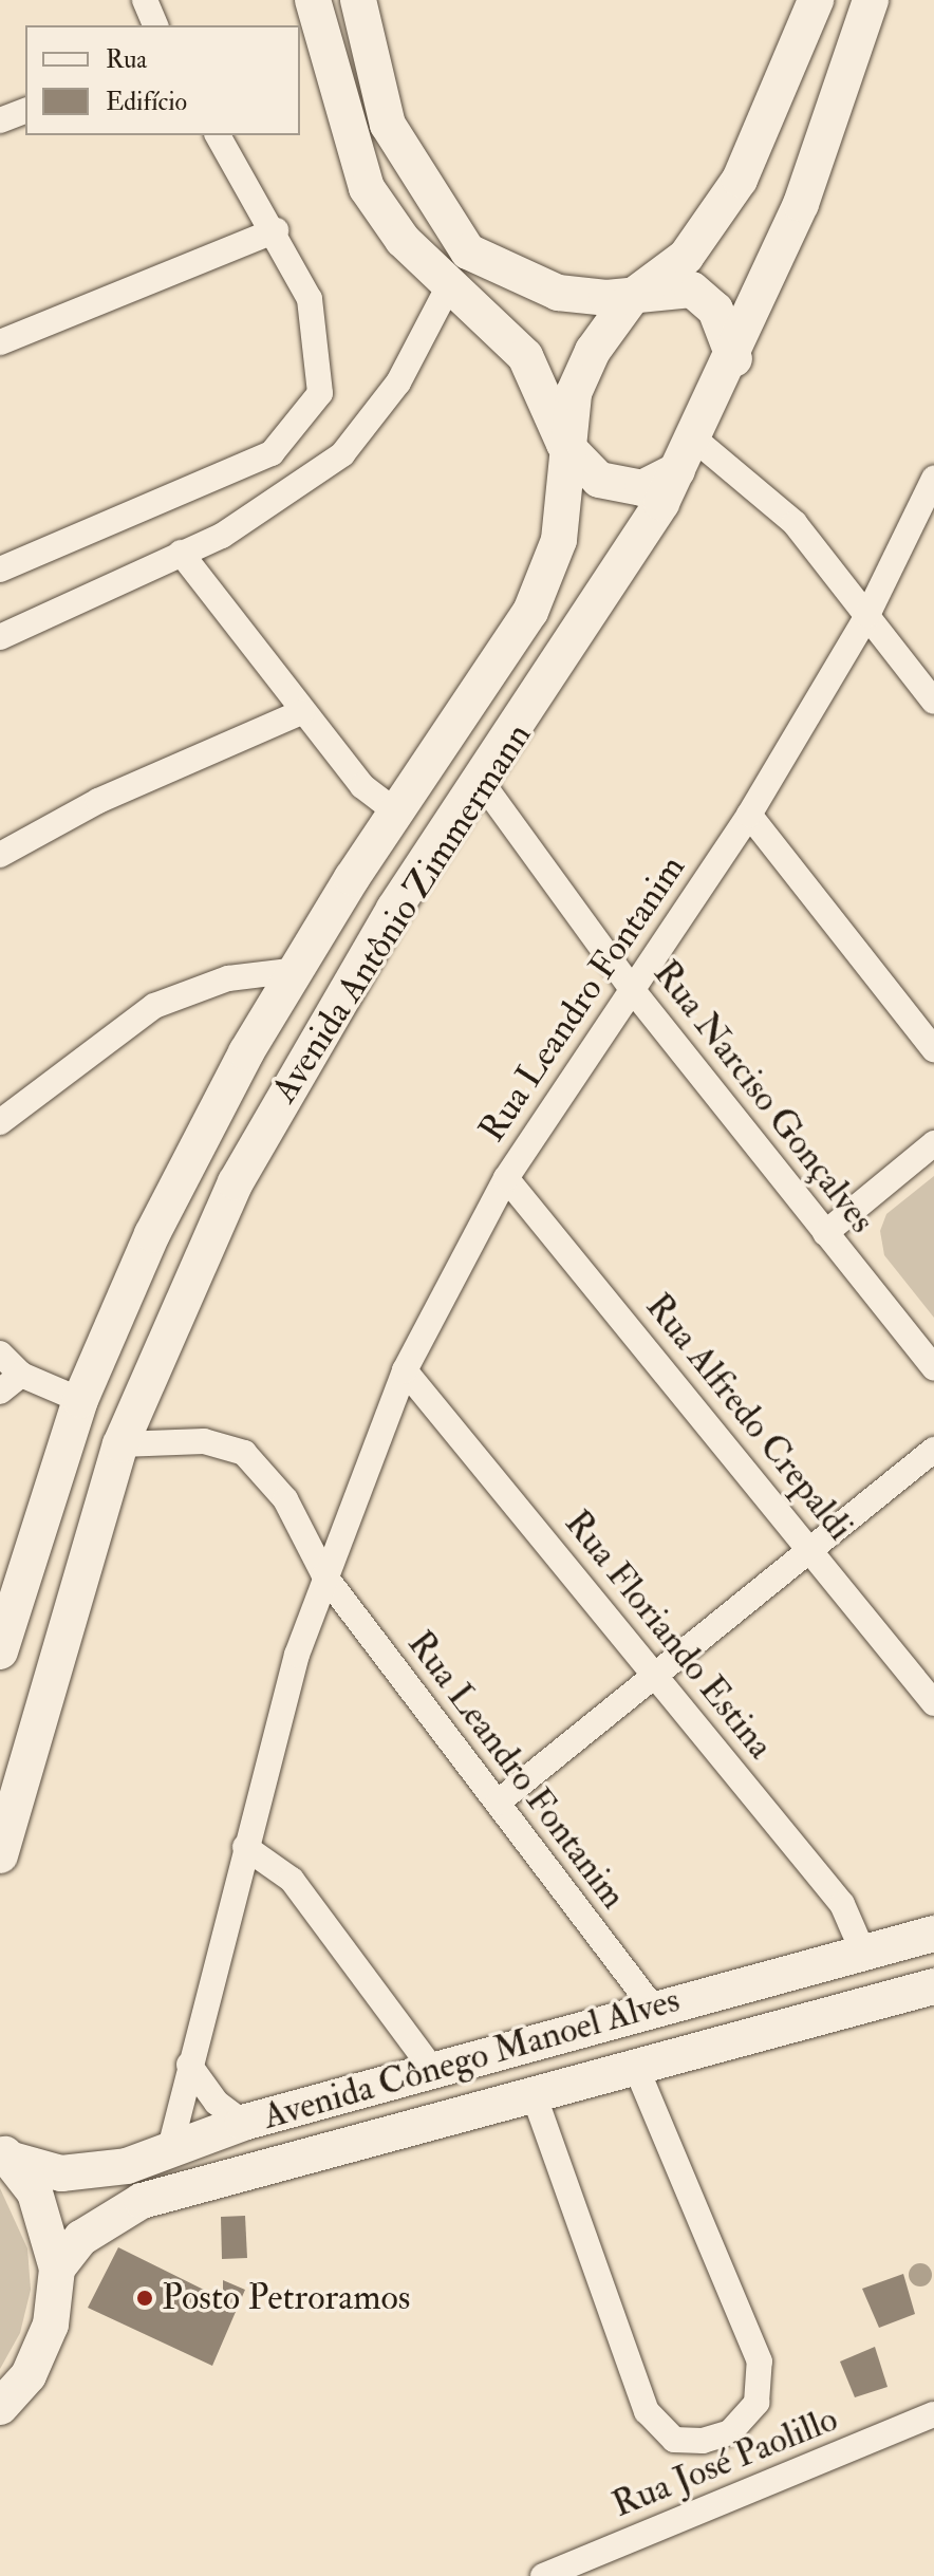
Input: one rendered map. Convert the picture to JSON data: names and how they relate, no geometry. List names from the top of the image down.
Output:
{
  "streets": {
    "street": [
      "Avenida Antônio Zimmermann",
      "Rua Leandro Fontanim",
      "Rua Narciso Gonçalves",
      "Rua Alfredo Crepaldi",
      "Rua Floriando Estina",
      "Avenida Cônego Manoel Alves",
      "Rua José Paolillo"
    ]
  },
  "crossings": [
    ["Avenida Antônio Zimmermann", "Rua Leandro Fontanim"],
    ["Avenida Antônio Zimmermann", "Rua Narciso Gonçalves"],
    ["Rua Leandro Fontanim", "Rua Narciso Gonçalves"],
    ["Rua Leandro Fontanim", "Rua Alfredo Crepaldi"],
    ["Rua Leandro Fontanim", "Rua Floriando Estina"],
    ["Rua Leandro Fontanim", "Avenida Cônego Manoel Alves"],
    ["Rua Floriando Estina", "Avenida Cônego Manoel Alves"]
  ],
  "places": ["Posto Petroramos"],
  "legend": ["Rua", "Edifício"]
}
